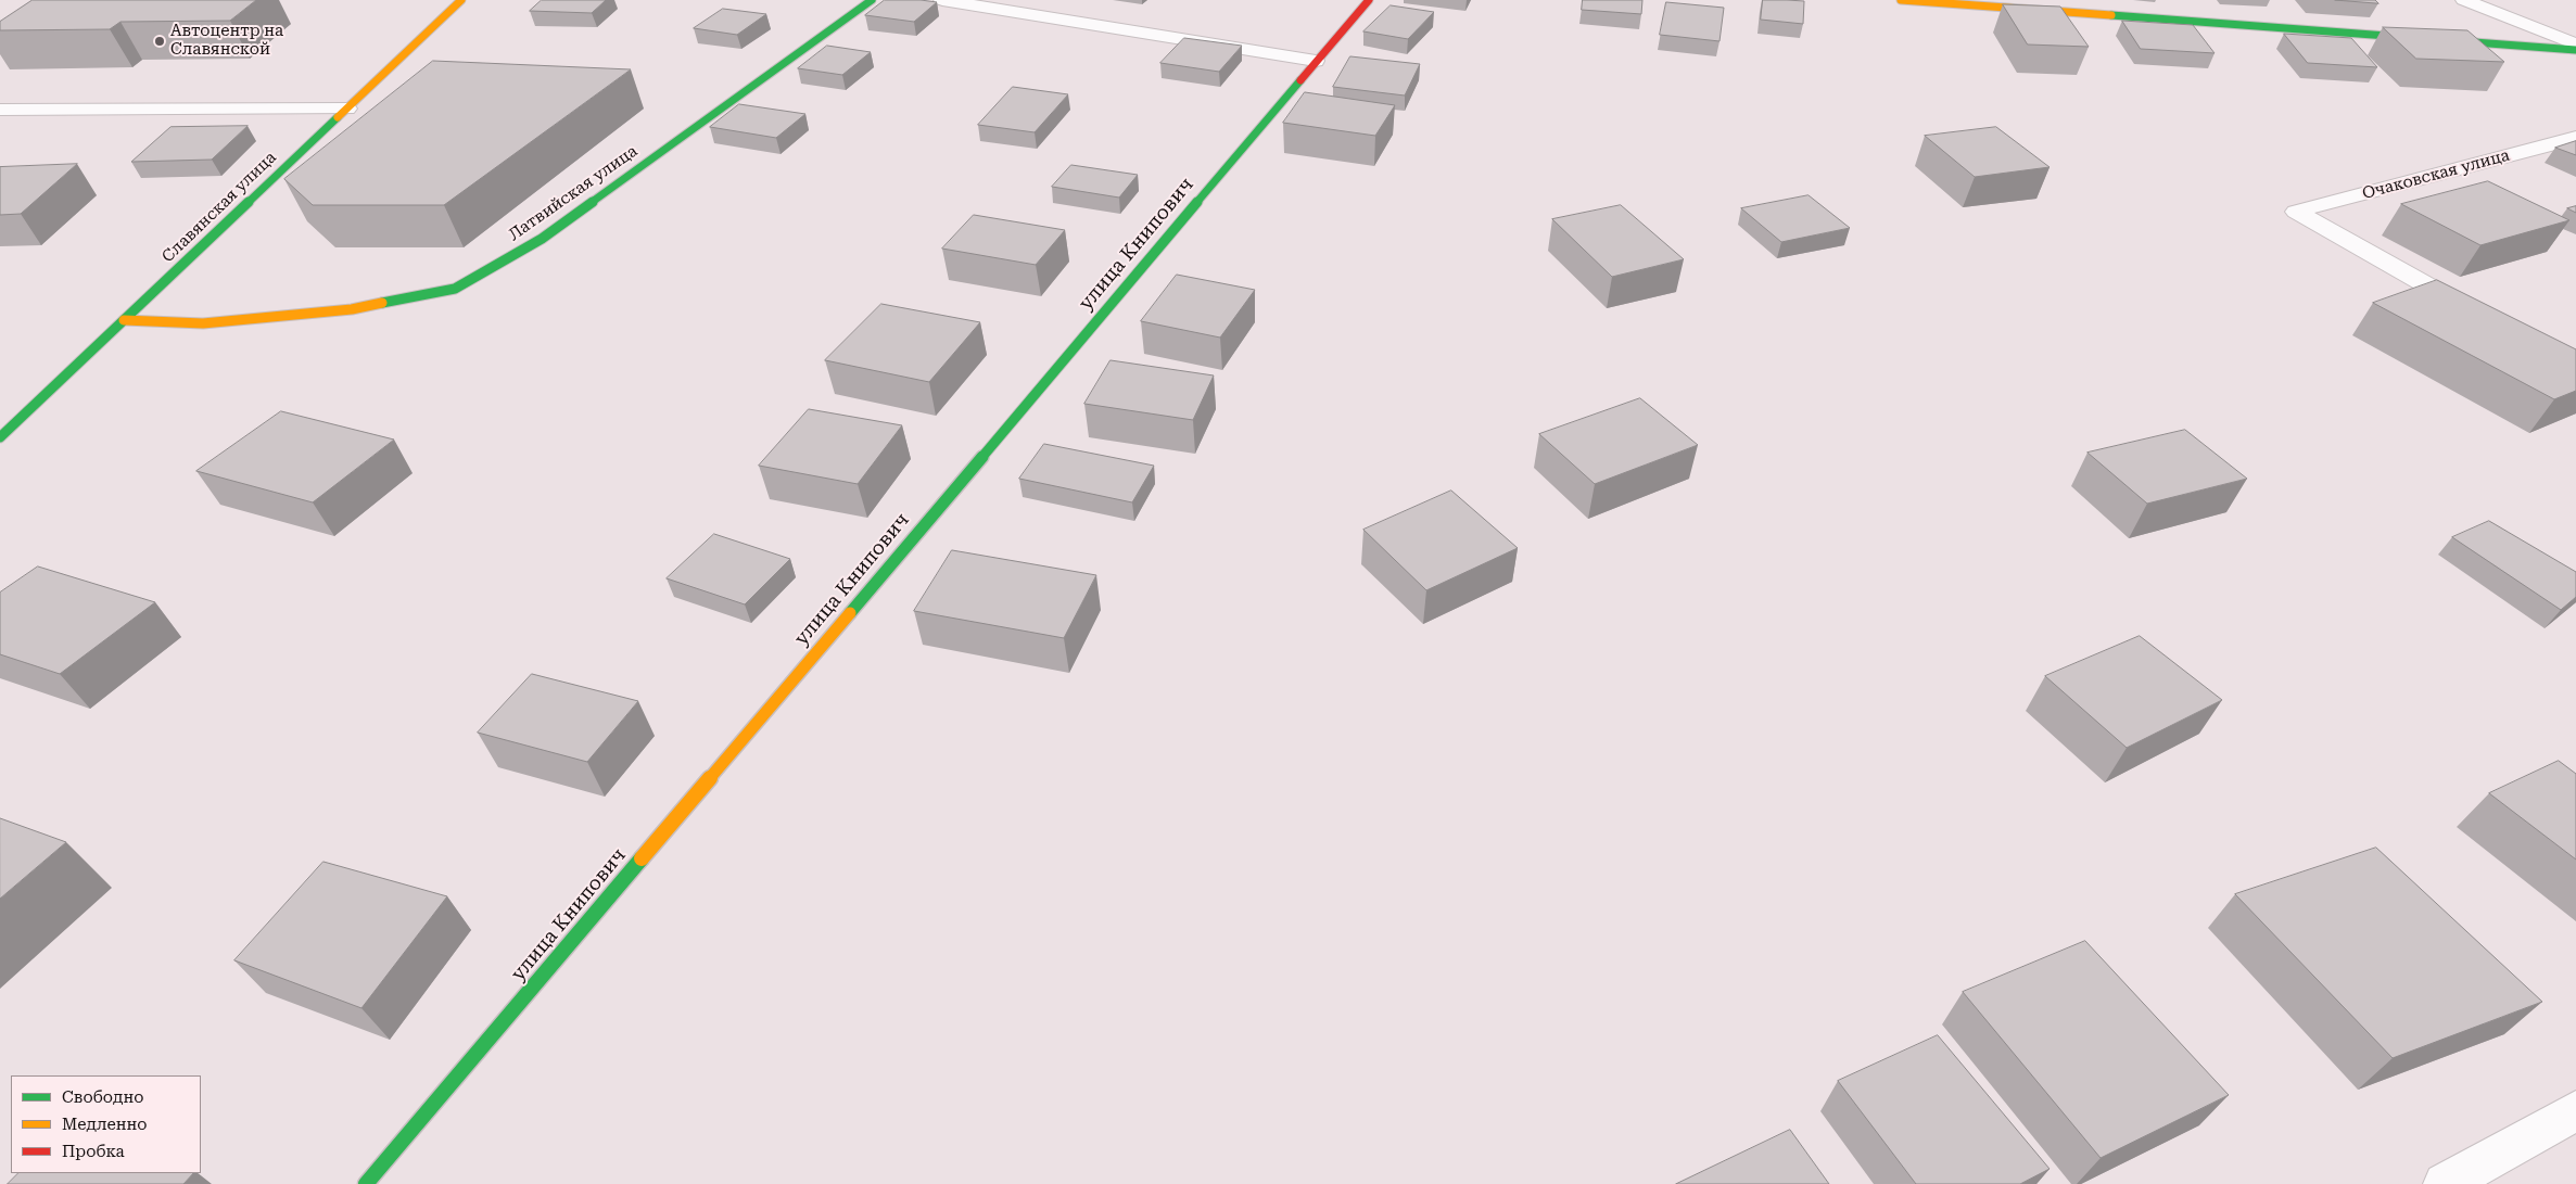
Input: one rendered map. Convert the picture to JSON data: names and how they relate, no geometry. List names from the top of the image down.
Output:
{
  "streets": {
    "street": [
      "Очаковская улица",
      "Латвийская улица",
      "Славянская улица",
      "улица Книпович"
    ]
  },
  "crossings": [
    ["Латвийская улица", "Славянская улица"]
  ],
  "places": ["Автоцентр на Славянской"],
  "legend": ["Свободно", "Медленно", "Пробка"]
}
